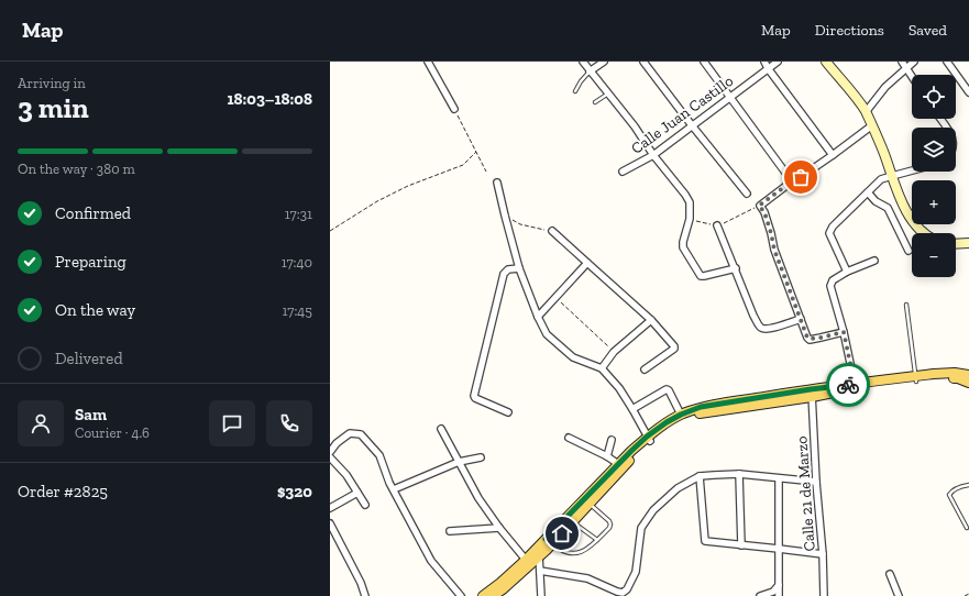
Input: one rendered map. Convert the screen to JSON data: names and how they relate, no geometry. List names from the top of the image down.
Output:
{
  "streets": {
    "street": ["Calle Juan Castillo", "Calle 21 de Marzo"]
  },
  "page": {
    "header": "Map",
    "nav": ["Map", "Directions", "Saved"],
    "heading": ["3 min", "Arriving in", "18:03–18:08"],
    "panel": [
      "Sam",
      "Courier · 4.6",
      "Order #2825",
      "$320"
    ],
    "map_buttons": ["+", "−"],
    "bar": "On the way · 380 m",
    "list": [
      ["Confirmed", "17:31"],
      ["Preparing", "17:40"],
      ["On the way", "17:45"],
      "Delivered"
    ]
  }
}
